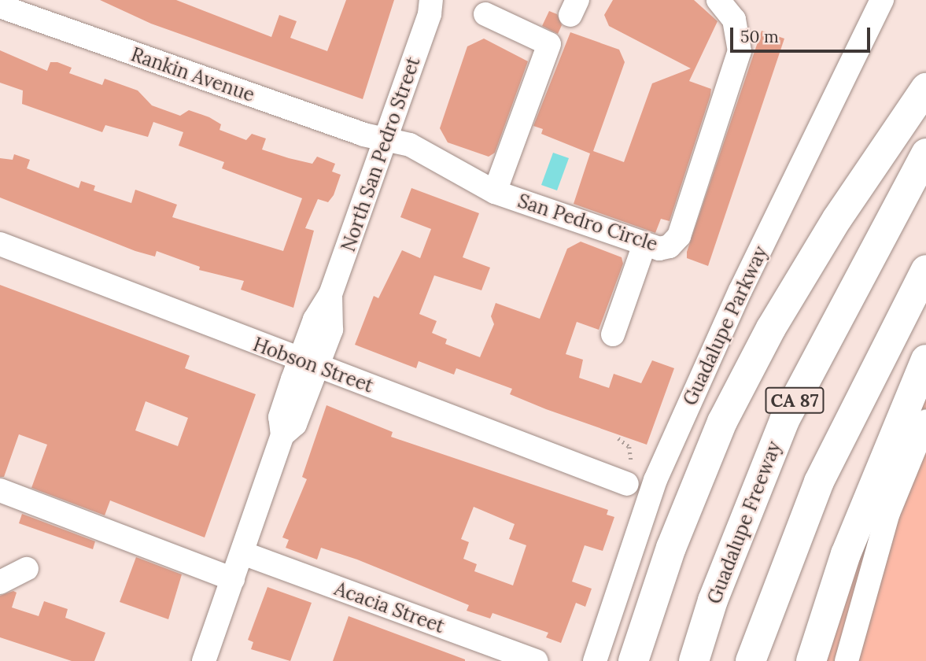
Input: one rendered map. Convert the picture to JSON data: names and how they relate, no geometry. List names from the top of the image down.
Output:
{
  "streets": {
    "highway": ["CA 87", "Guadalupe Freeway"],
    "street": [
      "Rankin Avenue",
      "North San Pedro Street",
      "San Pedro Circle",
      "Guadalupe Parkway",
      "Hobson Street",
      "Acacia Street"
    ]
  },
  "crossings": [
    ["Rankin Avenue", "North San Pedro Street"],
    ["Rankin Avenue", "San Pedro Circle"],
    ["North San Pedro Street", "San Pedro Circle"],
    ["North San Pedro Street", "Hobson Street"],
    ["North San Pedro Street", "Acacia Street"]
  ],
  "scale_bar": "50 m"
}
